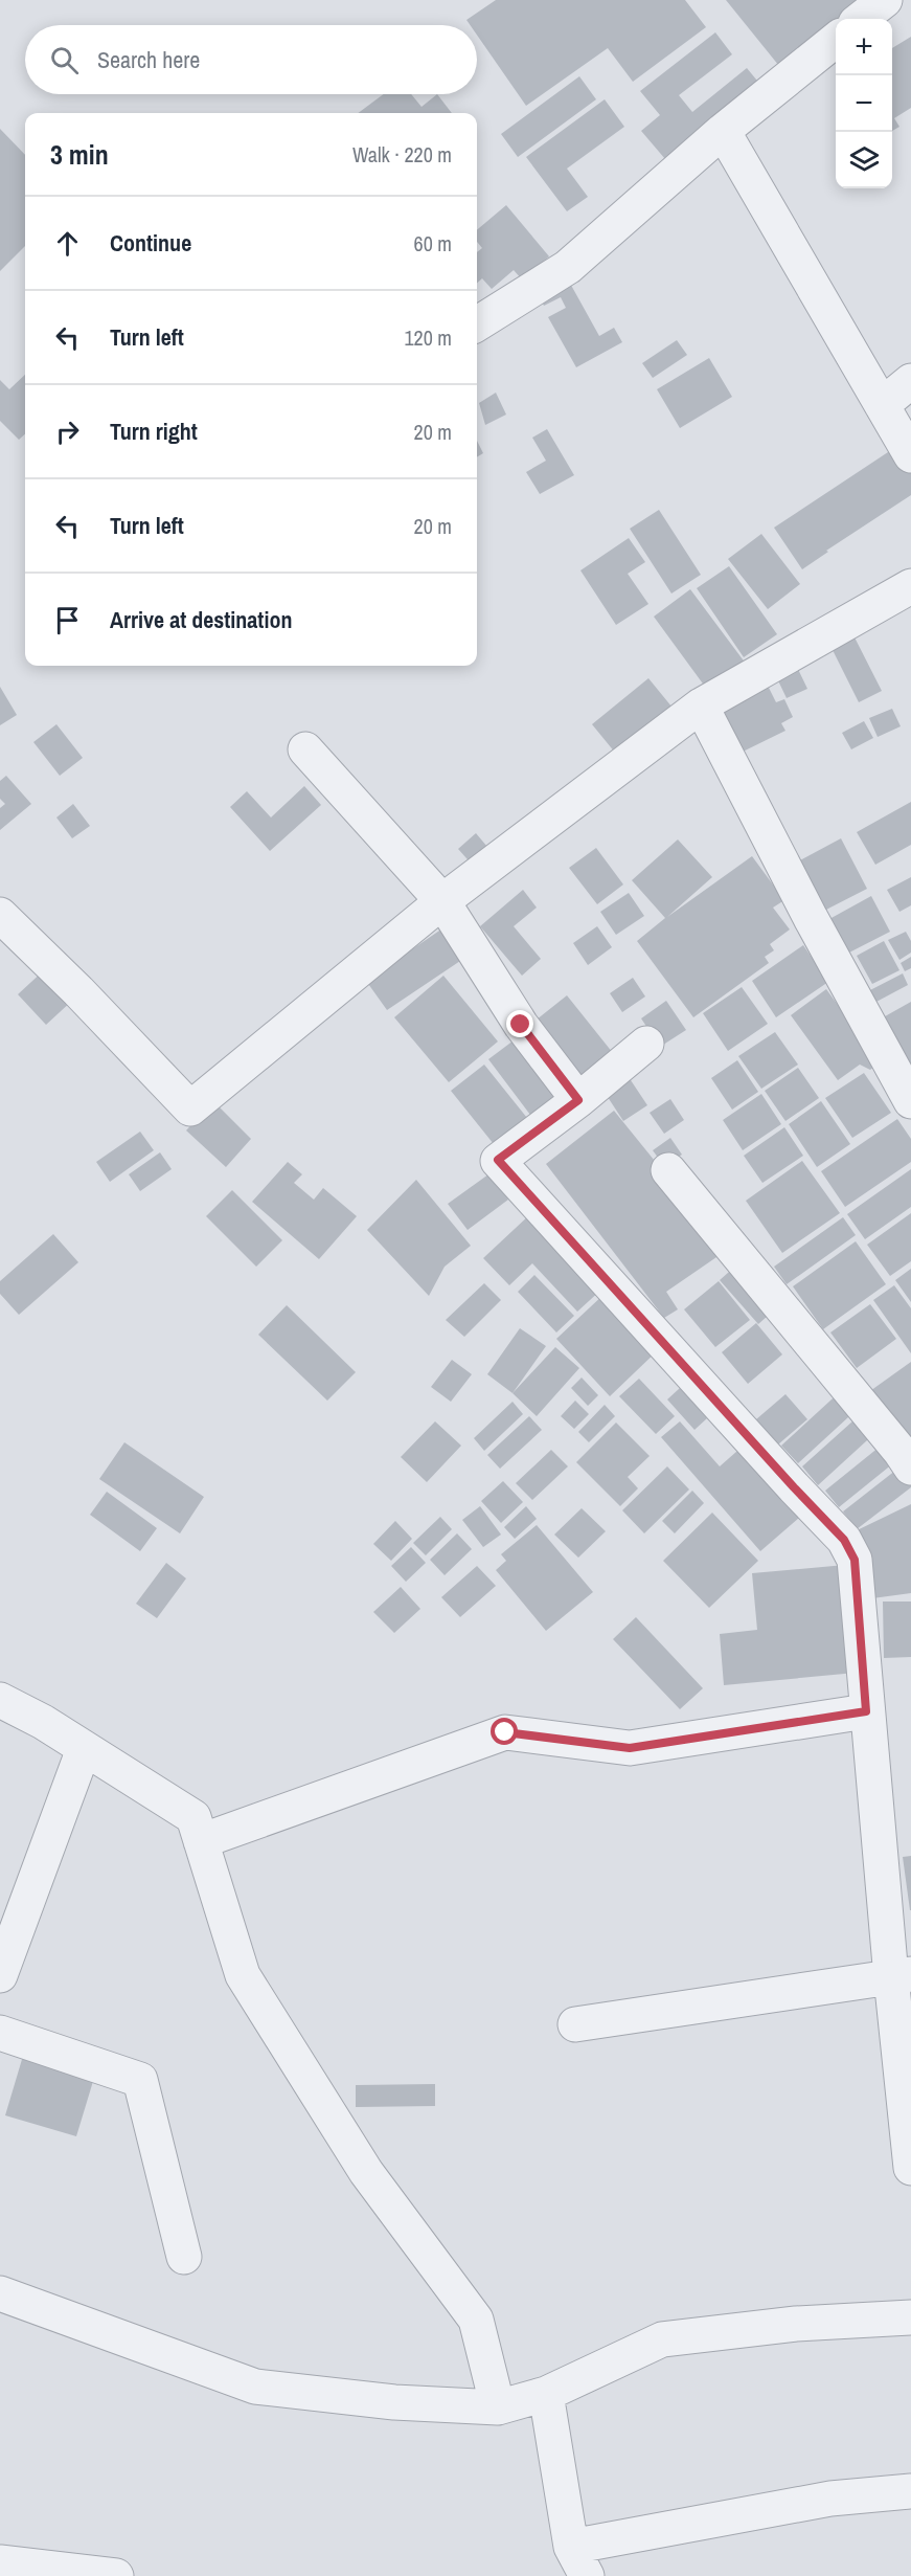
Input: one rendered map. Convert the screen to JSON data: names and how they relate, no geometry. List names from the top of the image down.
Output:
{
  "page": {
    "map_buttons": ["+", "−"],
    "search": "Search here",
    "heading": ["3 min", "Walk · 220 m"],
    "list": [
      ["Continue", "60 m"],
      ["Turn left", "120 m"],
      ["Turn right", "20 m"],
      ["Turn left", "20 m"],
      "Arrive at destination"
    ]
  }
}
